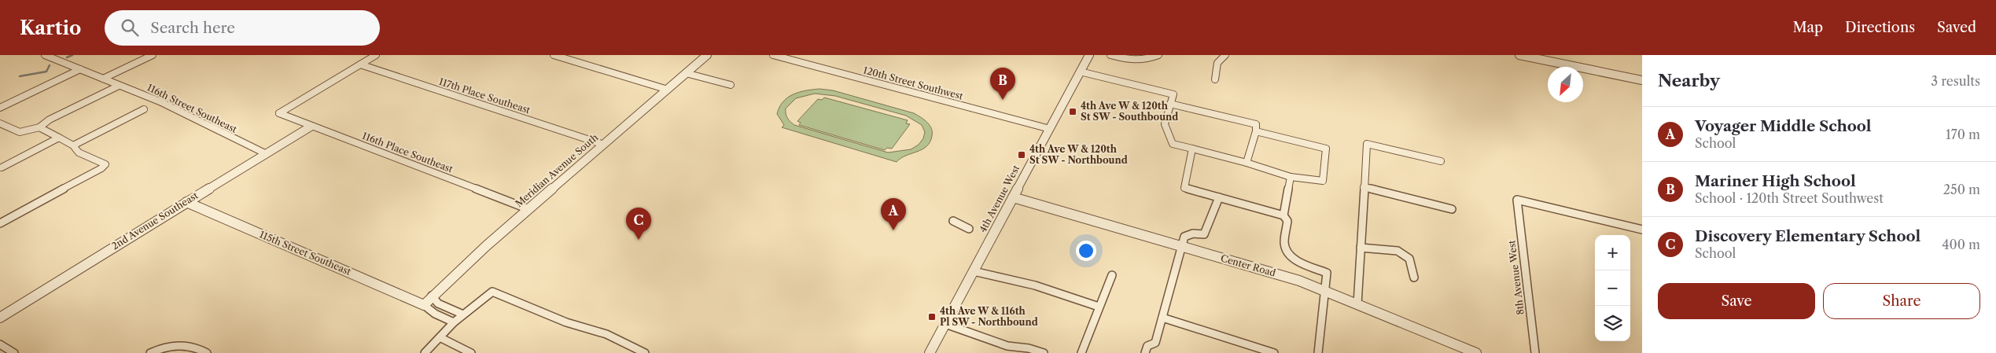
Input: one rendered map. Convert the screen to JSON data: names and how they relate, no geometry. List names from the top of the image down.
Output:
{
  "streets": {
    "street": [
      "120th Street Southwest",
      "117th Place Southeast",
      "116th Street Southeast",
      "116th Place Southeast",
      "Meridian Avenue South",
      "4th Avenue West",
      "2nd Avenue Southeast",
      "115th Street Southeast",
      "Center Road",
      "8th Avenue West"
    ]
  },
  "crossings": [
    ["120th Street Southwest", "4th Avenue West"],
    ["117th Place Southeast", "116th Place Southeast"],
    ["117th Place Southeast", "Meridian Avenue South"],
    ["116th Street Southeast", "2nd Avenue Southeast"],
    ["116th Place Southeast", "Meridian Avenue South"],
    ["116th Place Southeast", "2nd Avenue Southeast"],
    ["Meridian Avenue South", "115th Street Southeast"],
    ["4th Avenue West", "Center Road"],
    ["2nd Avenue Southeast", "115th Street Southeast"]
  ],
  "places": {
    "transit": ["4th Ave W & 120th St SW - Southbound", "4th Ave W & 120th St SW - Northbound", "4th Ave W & 116th Pl SW - Northbound"]
  },
  "north": "bottom left",
  "page": {
    "header": "Kartio",
    "search": "Search here",
    "nav": ["Map", "Directions", "Saved"],
    "heading": ["Nearby", "3 results"],
    "pins": ["B", "A", "C"],
    "list": [
      {
        "mark": "A",
        "name": "Voyager Middle School",
        "note": "School",
        "value": "170 m"
      },
      {
        "mark": "B",
        "name": "Mariner High School",
        "note": "School · 120th Street Southwest",
        "value": "250 m"
      },
      {
        "mark": "C",
        "name": "Discovery Elementary School",
        "note": "School",
        "value": "400 m"
      }
    ],
    "map_buttons": ["+", "−"],
    "buttons": ["Save", "Share"]
  }
}
